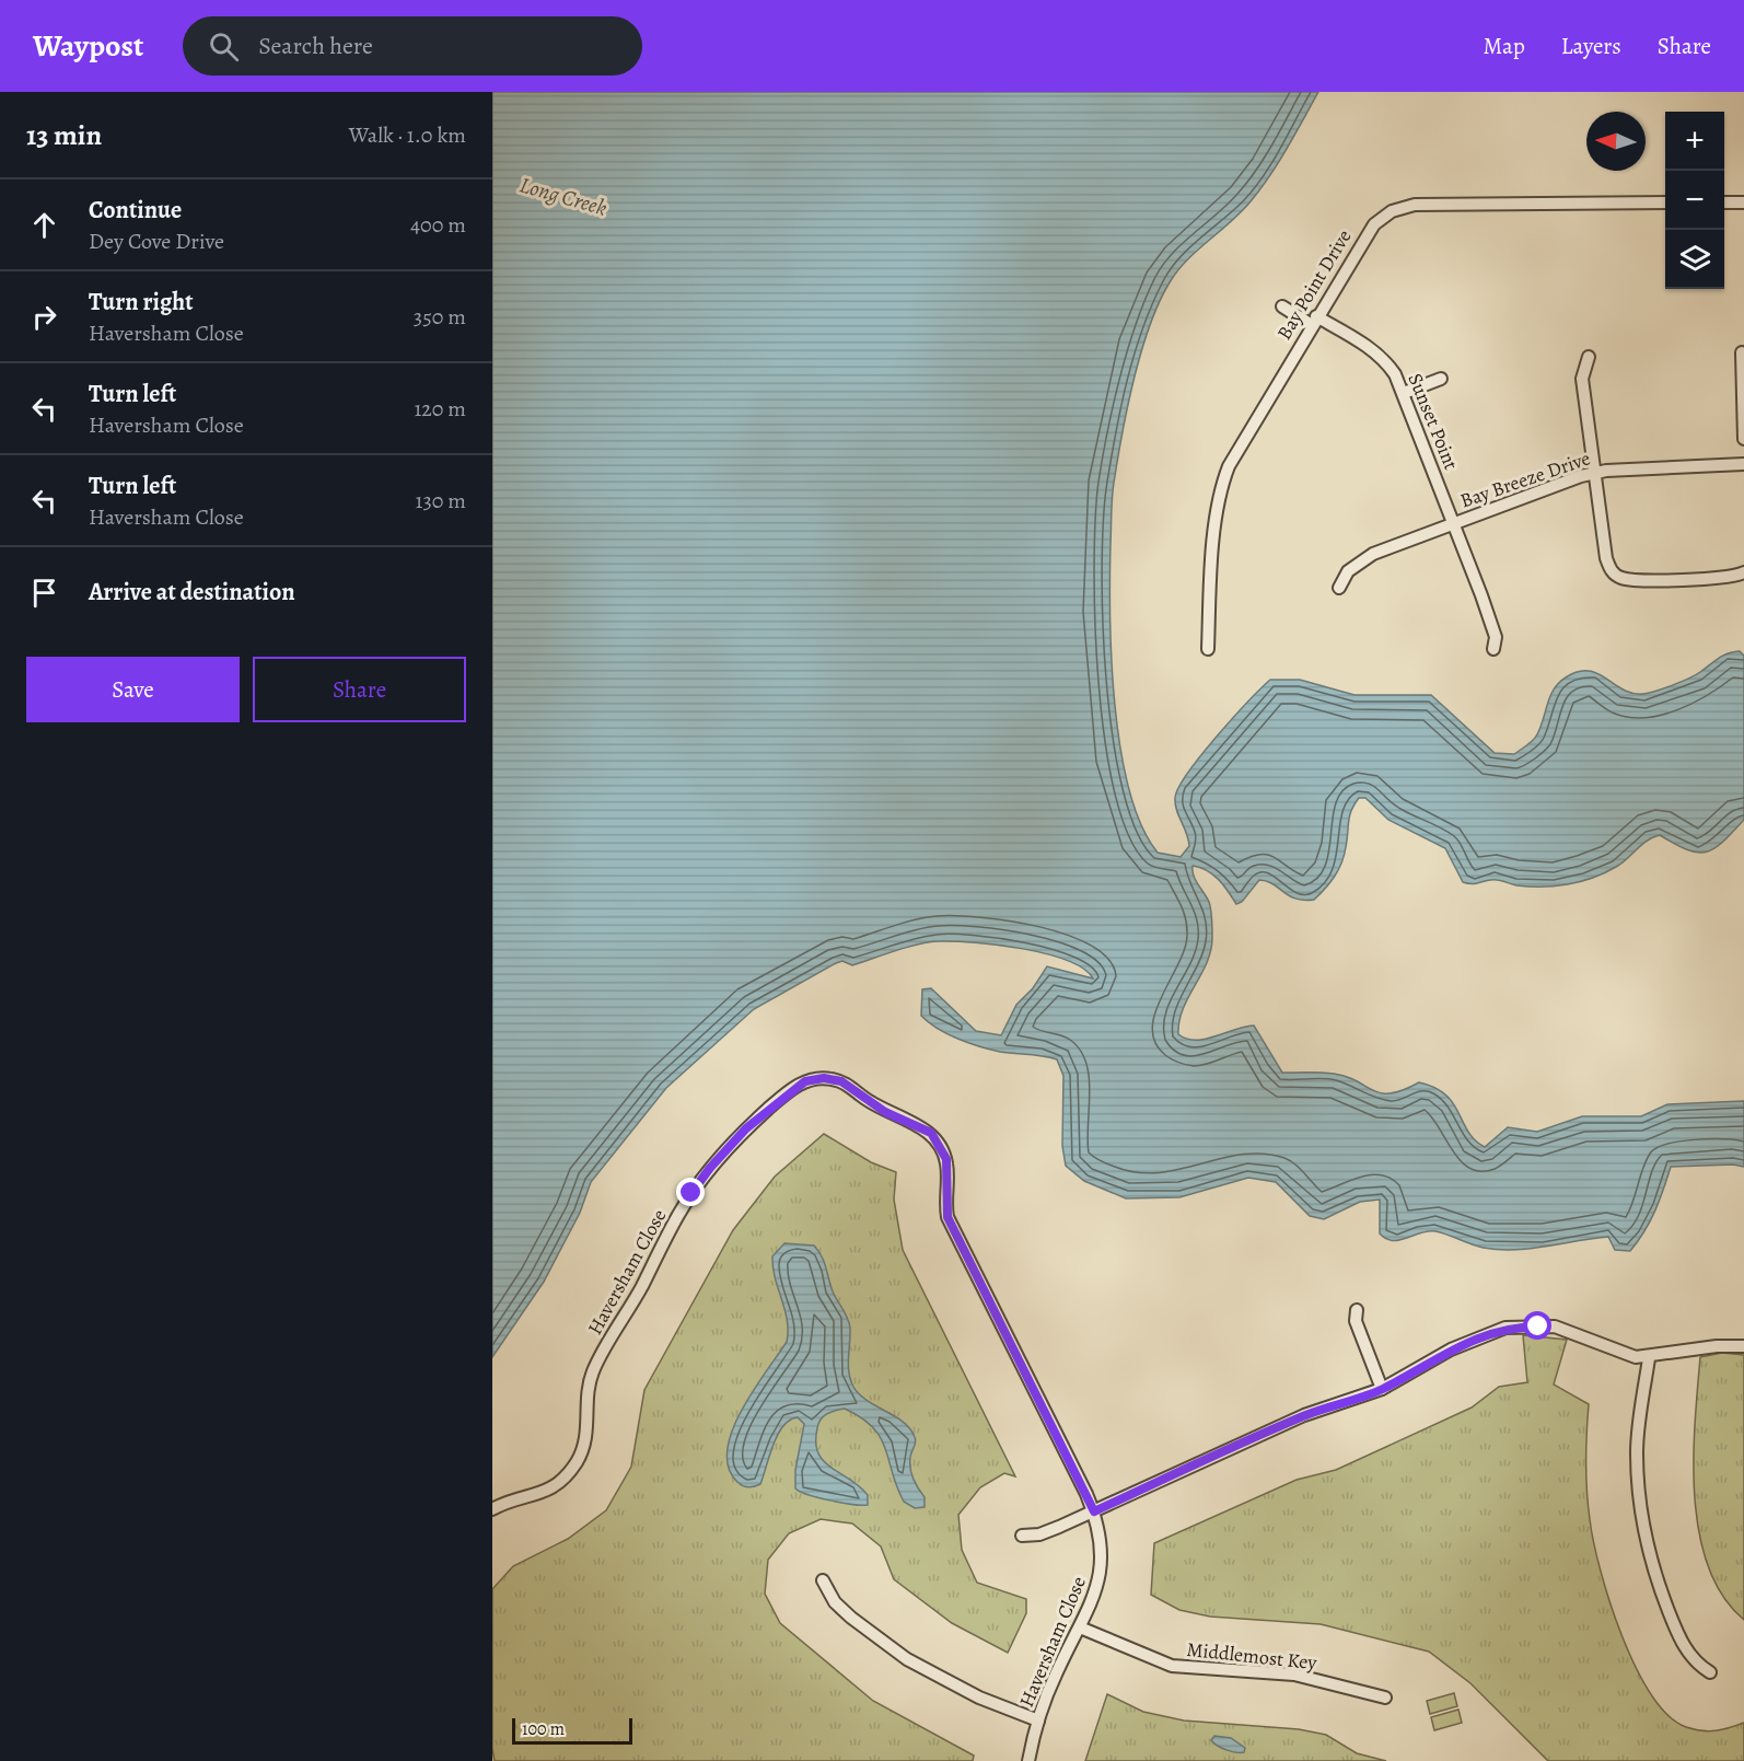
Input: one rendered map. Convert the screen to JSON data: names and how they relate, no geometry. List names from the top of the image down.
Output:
{
  "streets": {
    "street": [
      "Bay Point Drive",
      "Sunset Point",
      "Bay Breeze Drive",
      "Haversham Close",
      "Middlemost Key"
    ]
  },
  "crossings": [
    ["Bay Point Drive", "Sunset Point"],
    ["Sunset Point", "Bay Breeze Drive"],
    ["Haversham Close", "Middlemost Key"]
  ],
  "water": ["Long Creek"],
  "scale_bar": "100 m",
  "north": "left",
  "page": {
    "header": "Waypost",
    "search": "Search here",
    "nav": ["Map", "Layers", "Share"],
    "heading": ["13 min", "Walk · 1.0 km"],
    "map_buttons": ["+", "−"],
    "list": [
      ["Continue", "Dey Cove Drive", "400 m"],
      ["Turn right", "Haversham Close", "350 m"],
      ["Turn left", "Haversham Close", "120 m"],
      ["Turn left", "Haversham Close", "130 m"],
      "Arrive at destination"
    ],
    "buttons": ["Save", "Share"],
    "scale": "100 m"
  }
}
